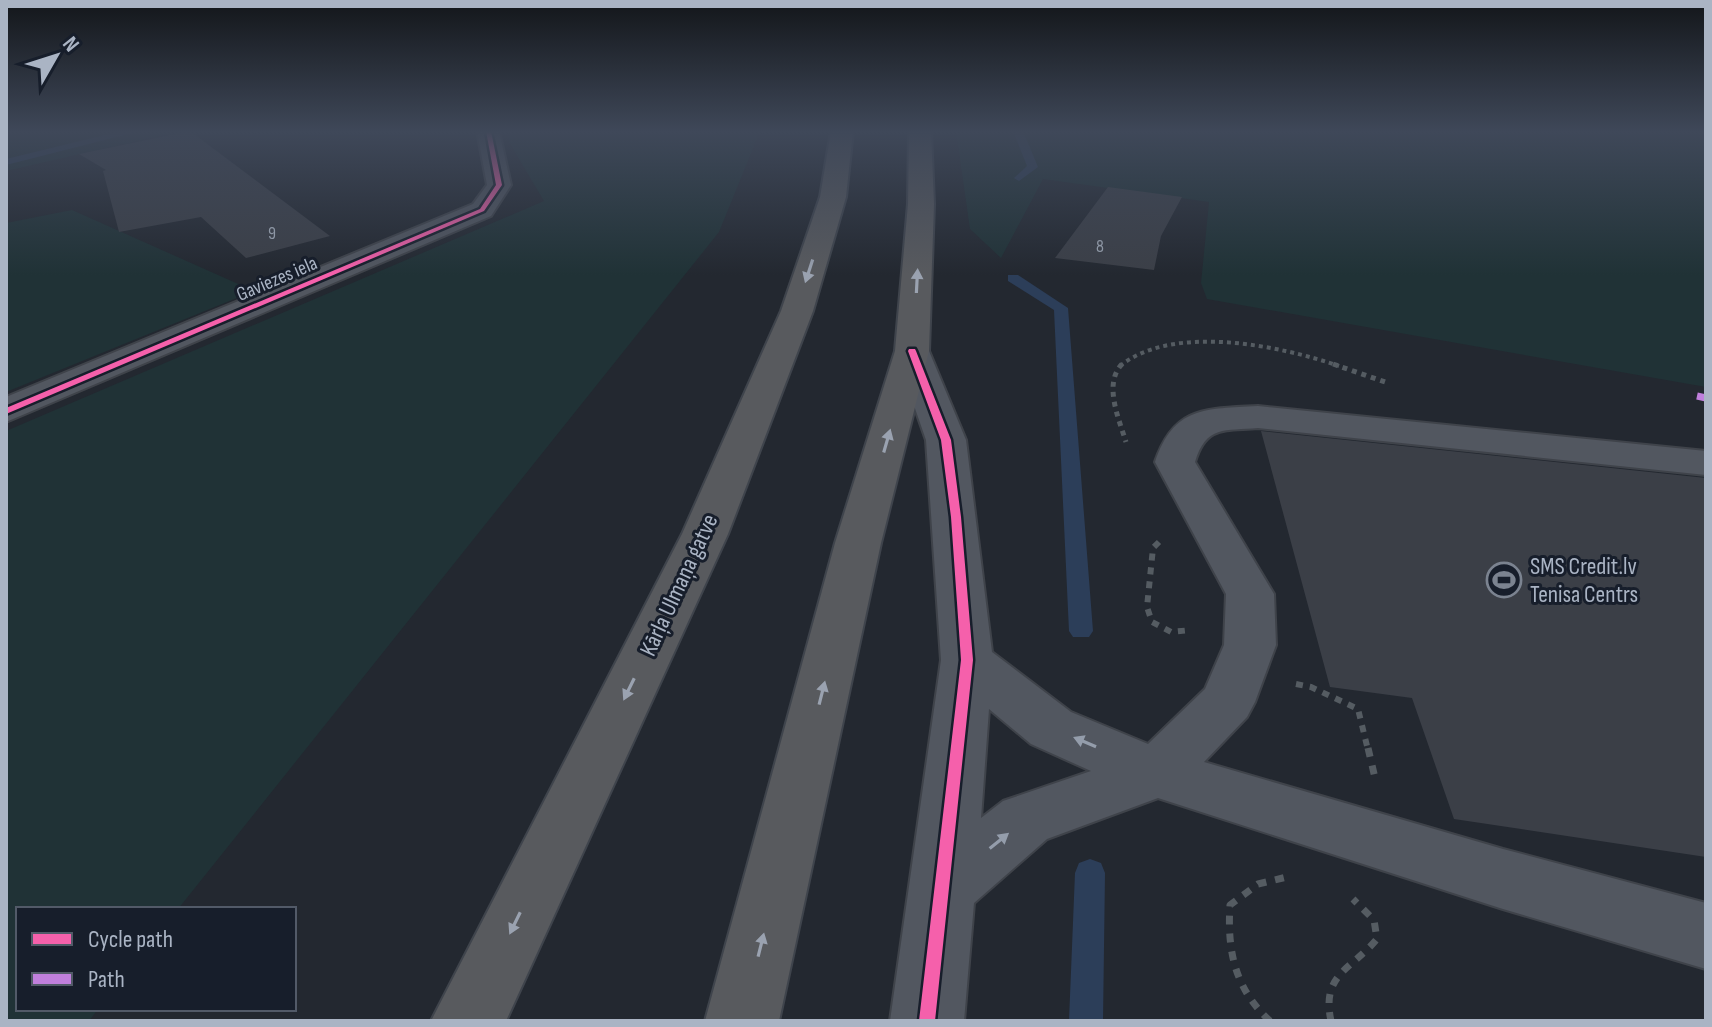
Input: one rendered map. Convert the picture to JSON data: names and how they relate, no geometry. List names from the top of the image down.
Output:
{
  "streets": {
    "highway": ["Kārļa Ulmaņa gatve"],
    "street": ["Gaviezes iela"]
  },
  "places": {
    "sports": ["SMS Credit.lv Tenisa Centrs"]
  },
  "house_numbers": ["9", "8"],
  "legend": ["Cycle path", "Path"],
  "north": "top right"
}
